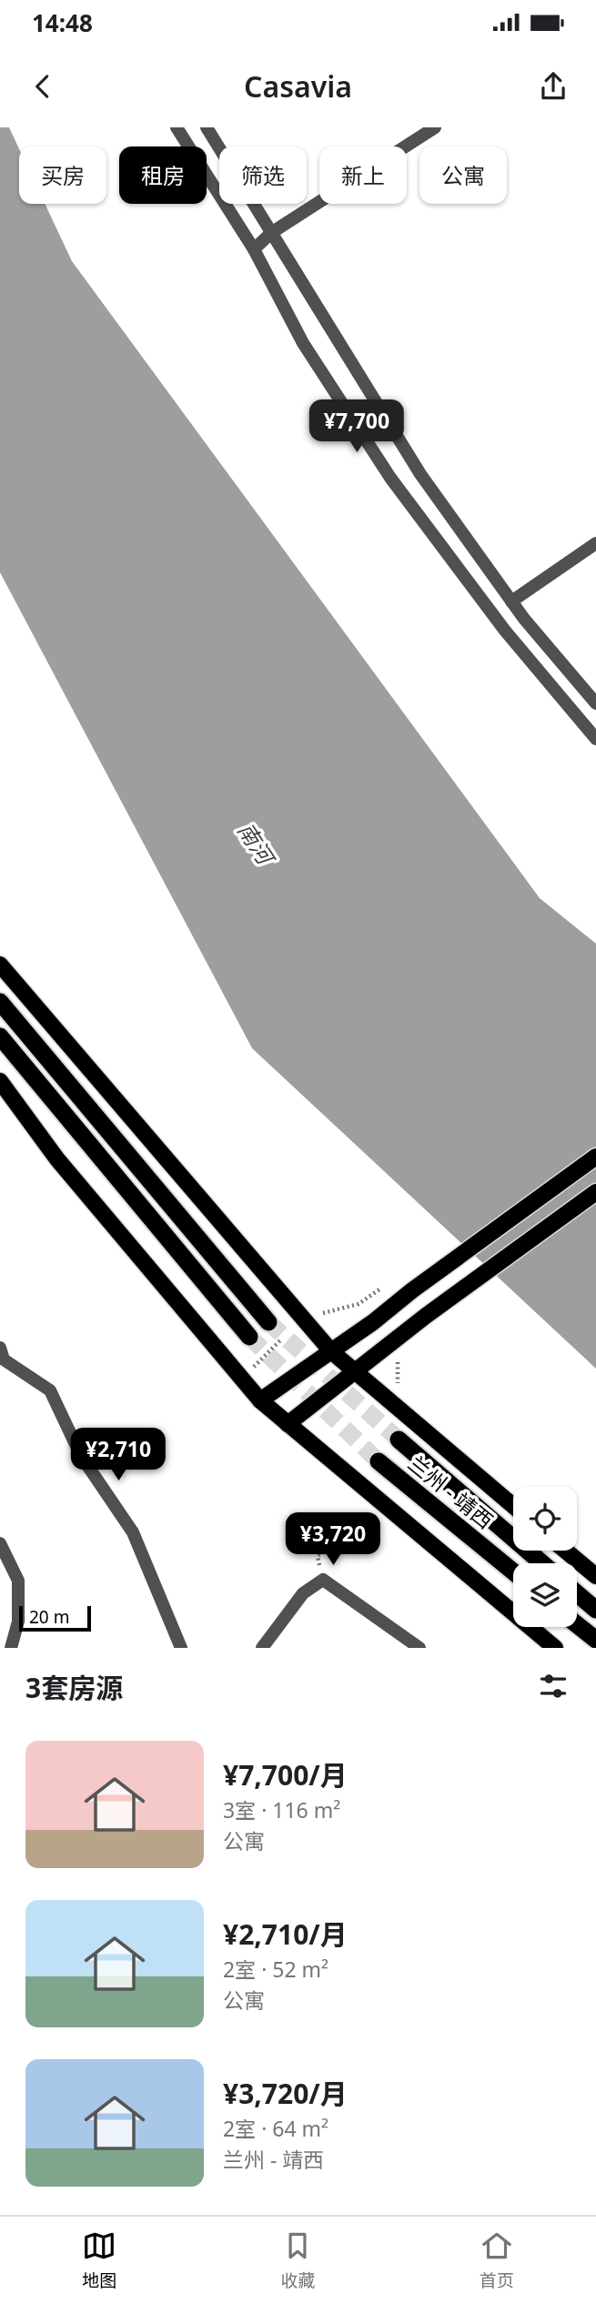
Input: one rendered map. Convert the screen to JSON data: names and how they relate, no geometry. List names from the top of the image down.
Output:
{
  "streets": {
    "highway": ["兰州 - 靖西"]
  },
  "water": ["南河"],
  "scale_bar": "20 m",
  "page": {
    "status": "14:48",
    "header": "Casavia",
    "chip": [
      "买房",
      "租房",
      "筛选",
      "新上",
      "公寓"
    ],
    "price": ["¥7,700", "¥2,710", "¥3,720"],
    "scale": "20 m",
    "heading": "3套房源",
    "list": [
      {
        "name": "¥7,700/月",
        "note": "3室 · 116 m² · 公寓"
      },
      {
        "name": "¥2,710/月",
        "note": "2室 · 52 m² · 公寓"
      },
      {
        "name": "¥3,720/月",
        "note": "2室 · 64 m² · 兰州 - 靖西"
      }
    ],
    "tabs": ["地图", "收藏", "首页"]
  }
}
